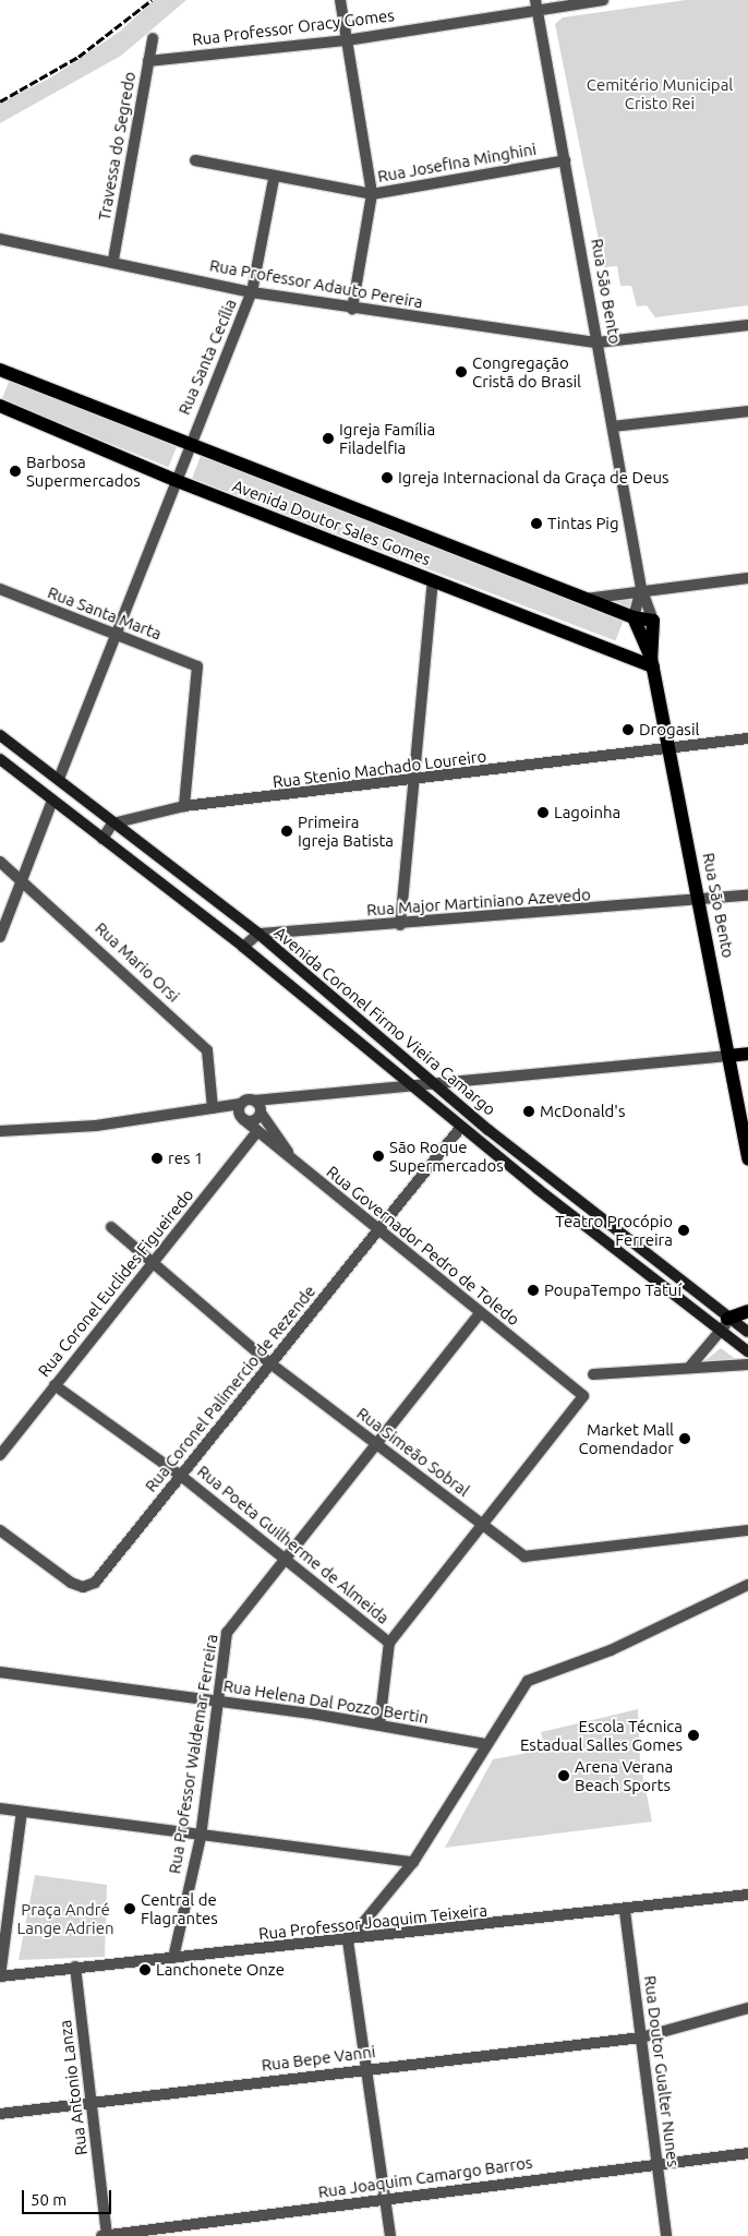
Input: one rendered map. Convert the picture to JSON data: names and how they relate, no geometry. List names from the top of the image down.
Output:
{
  "streets": {
    "main road": ["Rua São Bento", "Avenida Doutor Sales Gomes", "Avenida Coronel Firmo Vieira Camargo"],
    "street": [
      "Rua Professor Oracy Gomes",
      "Travessa do Segredo",
      "Rua Josefina Minghini",
      "Rua Professor Adauto Pereira",
      "Rua Santa Cecília",
      "Rua Santa Marta",
      "Rua Stenio Machado Loureiro",
      "Rua Major Martiniano Azevedo",
      "Rua Mario Orsi",
      "Rua Governador Pedro de Toledo",
      "Rua Coronel Euclides Figueiredo",
      "Rua Coronel Palimercio de Rezende",
      "Rua Simeão Sobral",
      "Rua Poeta Guilherme de Almeida",
      "Rua Helena Dal Pozzo Bertin",
      "Rua Professor Waldemar Ferreira",
      "Rua Professor Joaquim Teixeira",
      "Rua Bepe Vanni",
      "Rua Doutor Gualter Nunes",
      "Rua Antonio Lanza",
      "Rua Joaquim Camargo Barros"
    ]
  },
  "crossings": [
    ["Rua Professor Oracy Gomes", "Travessa do Segredo"],
    ["Rua Professor Oracy Gomes", "Rua São Bento"],
    ["Travessa do Segredo", "Rua Professor Adauto Pereira"],
    ["Rua Josefina Minghini", "Rua São Bento"],
    ["Rua Josefina Minghini", "Rua Santa Cecília"],
    ["Rua Professor Adauto Pereira", "Rua São Bento"],
    ["Rua Professor Adauto Pereira", "Rua Santa Cecília"],
    ["Rua São Bento", "Avenida Doutor Sales Gomes"],
    ["Rua São Bento", "Rua Stenio Machado Loureiro"],
    ["Rua São Bento", "Rua Major Martiniano Azevedo"],
    ["Rua Santa Cecília", "Avenida Doutor Sales Gomes"],
    ["Rua Santa Cecília", "Rua Santa Marta"],
    ["Rua Santa Marta", "Rua Stenio Machado Loureiro"],
    ["Rua Stenio Machado Loureiro", "Avenida Coronel Firmo Vieira Camargo"],
    ["Rua Major Martiniano Azevedo", "Avenida Coronel Firmo Vieira Camargo"],
    ["Avenida Coronel Firmo Vieira Camargo", "Rua Coronel Palimercio de Rezende"],
    ["Rua Governador Pedro de Toledo", "Rua Coronel Euclides Figueiredo"],
    ["Rua Governador Pedro de Toledo", "Rua Coronel Palimercio de Rezende"],
    ["Rua Governador Pedro de Toledo", "Rua Poeta Guilherme de Almeida"],
    ["Rua Governador Pedro de Toledo", "Rua Professor Waldemar Ferreira"],
    ["Rua Coronel Euclides Figueiredo", "Rua Simeão Sobral"],
    ["Rua Coronel Euclides Figueiredo", "Rua Poeta Guilherme de Almeida"],
    ["Rua Coronel Palimercio de Rezende", "Rua Simeão Sobral"],
    ["Rua Coronel Palimercio de Rezende", "Rua Poeta Guilherme de Almeida"],
    ["Rua Simeão Sobral", "Rua Poeta Guilherme de Almeida"],
    ["Rua Simeão Sobral", "Rua Professor Waldemar Ferreira"],
    ["Rua Poeta Guilherme de Almeida", "Rua Professor Waldemar Ferreira"],
    ["Rua Helena Dal Pozzo Bertin", "Rua Professor Waldemar Ferreira"],
    ["Rua Professor Waldemar Ferreira", "Rua Professor Joaquim Teixeira"],
    ["Rua Professor Joaquim Teixeira", "Rua Doutor Gualter Nunes"],
    ["Rua Professor Joaquim Teixeira", "Rua Antonio Lanza"],
    ["Rua Bepe Vanni", "Rua Doutor Gualter Nunes"],
    ["Rua Bepe Vanni", "Rua Antonio Lanza"],
    ["Rua Doutor Gualter Nunes", "Rua Joaquim Camargo Barros"],
    ["Rua Antonio Lanza", "Rua Joaquim Camargo Barros"]
  ],
  "parks": ["Cemitério Municipal Cristo Rei", "Praça André Lange Adrien"],
  "places": [
    "Congregação Cristã do Brasil",
    "Igreja Família Filadelfia",
    "Barbosa Supermercados",
    "Igreja Internacional da Graça de Deus",
    "Tintas Pig",
    "Drogasil",
    "Lagoinha",
    "Primeira Igreja Batista",
    "McDonald's",
    "São Roque Supermercados",
    "res 1",
    "Teatro Procópio Ferreira",
    "PoupaTempo Tatuí",
    "Market Mall Comendador",
    "Escola Técnica Estadual Salles Gomes",
    "Arena Verana Beach Sports",
    "Central de Flagrantes",
    "Lanchonete Onze"
  ],
  "scale_bar": "50 m"
}
